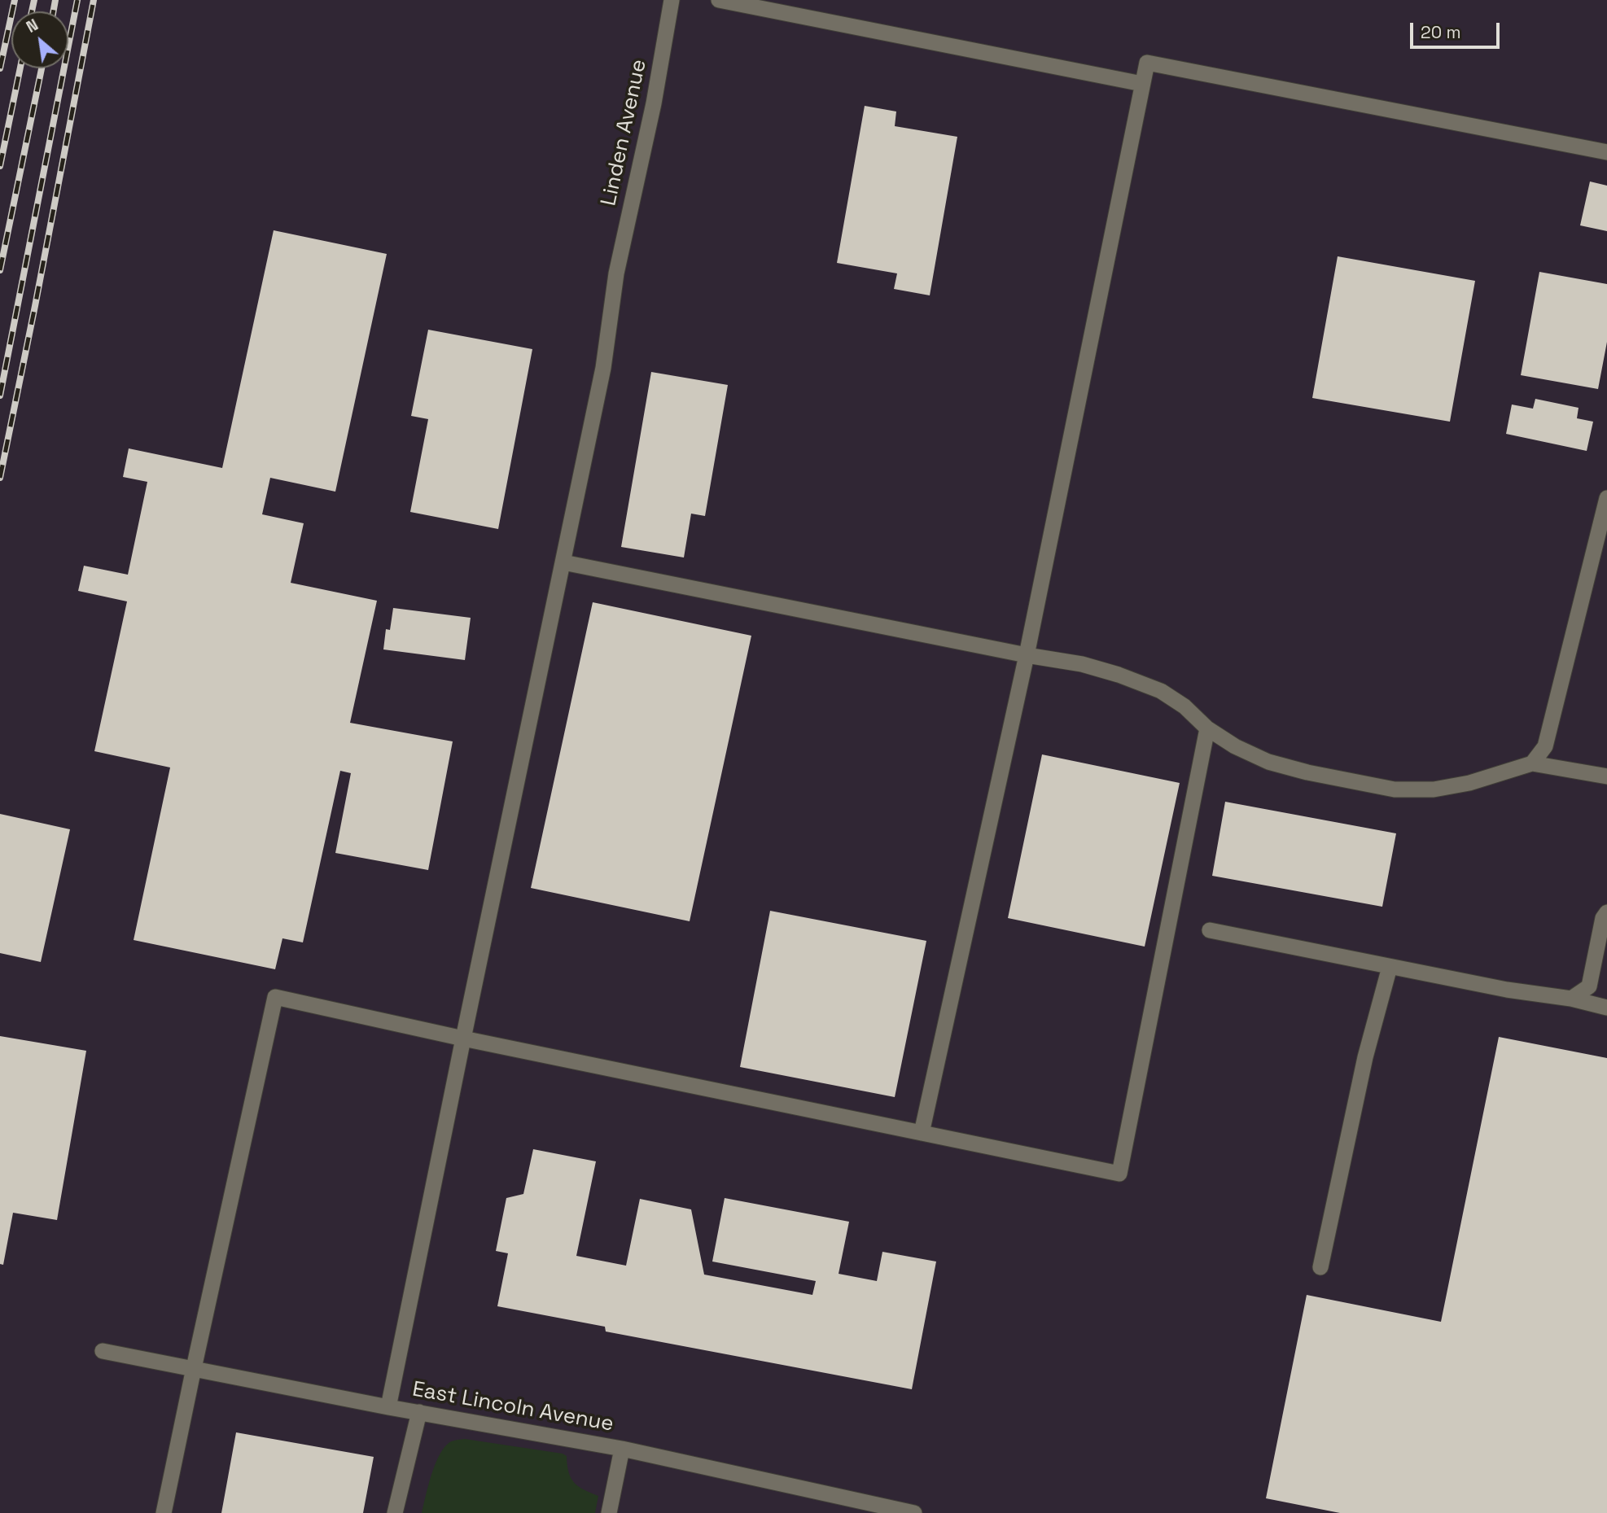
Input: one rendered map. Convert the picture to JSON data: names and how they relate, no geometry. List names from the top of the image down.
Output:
{
  "streets": {
    "lane": ["Linden Avenue", "East Lincoln Avenue"]
  },
  "crossings": [
    ["Linden Avenue", "East Lincoln Avenue"]
  ],
  "scale_bar": "20 m",
  "north": "top left"
}
